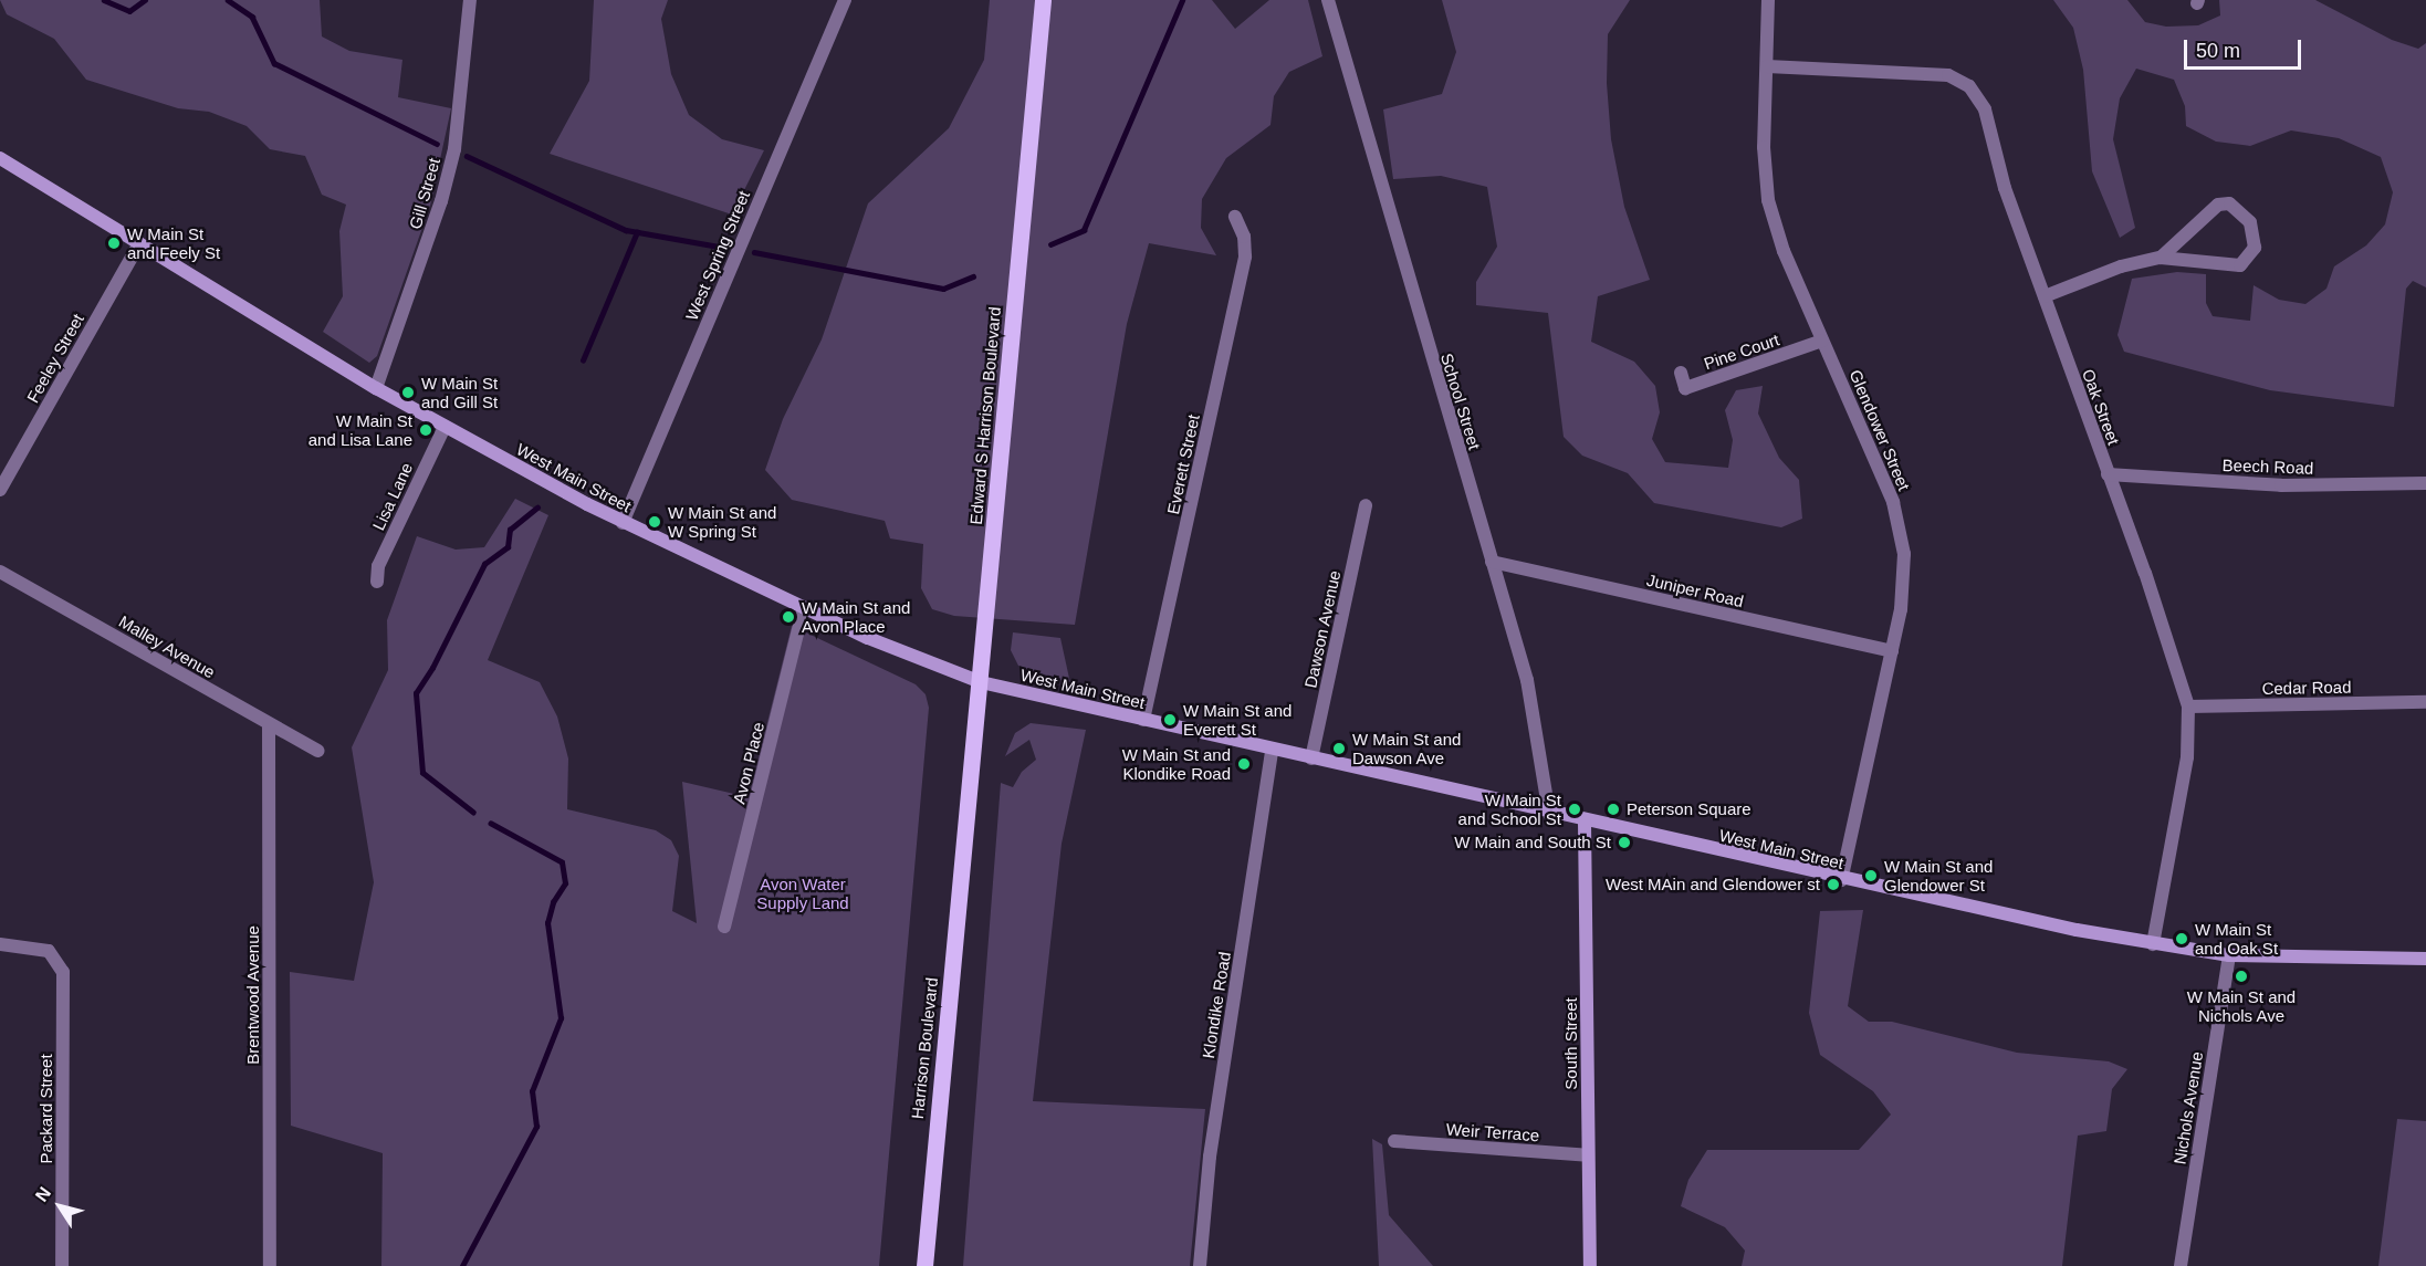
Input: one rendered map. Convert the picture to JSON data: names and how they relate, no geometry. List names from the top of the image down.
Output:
{
  "streets": {
    "main road": [
      "Edward S Harrison Boulevard",
      "West Main Street",
      "South Street",
      "Harrison Boulevard"
    ],
    "street": [
      "Gill Street",
      "West Spring Street",
      "Pine Court",
      "Feeley Street",
      "School Street",
      "Oak Street",
      "Glendower Street",
      "Everett Street",
      "Beech Road",
      "Lisa Lane",
      "Juniper Road",
      "Dawson Avenue",
      "Malley Avenue",
      "Cedar Road",
      "Avon Place",
      "Brentwood Avenue",
      "Klondike Road",
      "Nichols Avenue",
      "Packard Street",
      "Weir Terrace"
    ]
  },
  "crossings": [
    ["Gill Street", "West Main Street"],
    ["West Spring Street", "West Main Street"],
    ["Pine Court", "Glendower Street"],
    ["Feeley Street", "West Main Street"],
    ["School Street", "West Main Street"],
    ["School Street", "Juniper Road"],
    ["Oak Street", "Glendower Street"],
    ["Oak Street", "Beech Road"],
    ["Oak Street", "West Main Street"],
    ["Oak Street", "Cedar Road"],
    ["Edward S Harrison Boulevard", "West Main Street"],
    ["Edward S Harrison Boulevard", "Harrison Boulevard"],
    ["Glendower Street", "West Main Street"],
    ["Glendower Street", "Juniper Road"],
    ["Everett Street", "West Main Street"],
    ["West Main Street", "Lisa Lane"],
    ["West Main Street", "Dawson Avenue"],
    ["West Main Street", "Avon Place"],
    ["West Main Street", "Klondike Road"],
    ["West Main Street", "South Street"],
    ["West Main Street", "Nichols Avenue"],
    ["Malley Avenue", "Brentwood Avenue"],
    ["South Street", "Weir Terrace"]
  ],
  "parks": ["Avon Water Supply Land"],
  "places": [
    "W Main St and Feely St",
    "W Main St and Gill St",
    "W Main St and Lisa Lane",
    "W Main St and W Spring St",
    "W Main St and Avon Place",
    "W Main St and Everett St",
    "W Main St and Dawson Ave",
    "W Main St and Klondike Road",
    "W Main St and School St",
    "Peterson Square",
    "W Main and South St",
    "W Main St and Glendower St",
    "West MAin and Glendower st",
    "W Main St and Oak St",
    "W Main St and Nichols Ave"
  ],
  "scale_bar": "50 m",
  "north": "top left"
}
